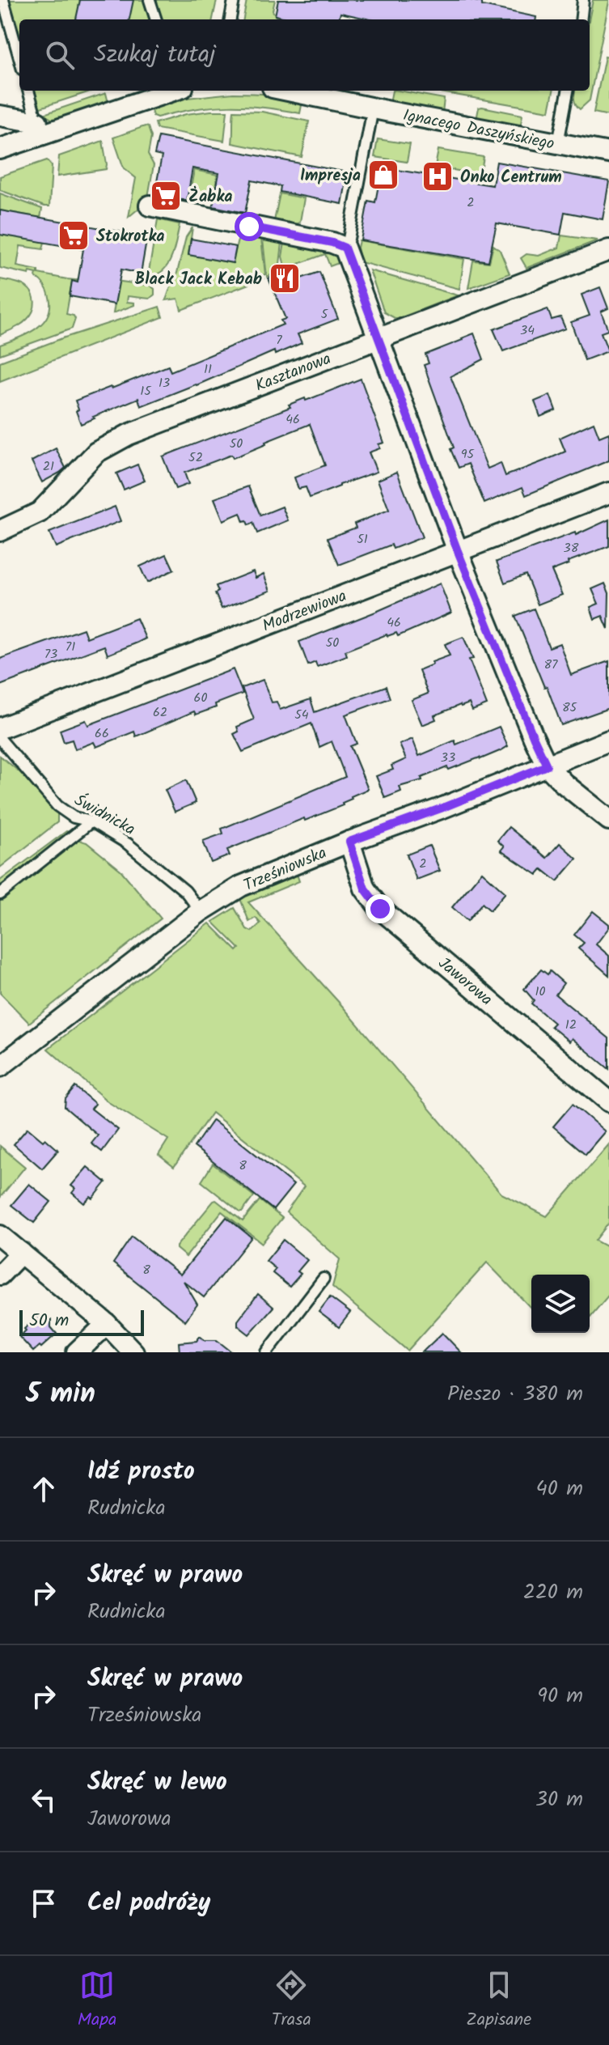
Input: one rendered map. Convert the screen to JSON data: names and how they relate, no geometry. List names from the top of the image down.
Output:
{
  "streets": {
    "street": [
      "Ignacego Daszyńskiego",
      "Kasztanowa",
      "Modrzewiowa",
      "Trześniowska",
      "Jaworowa"
    ],
    "lane": ["Świdnicka"]
  },
  "crossings": [
    ["Świdnicka", "Trześniowska"],
    ["Trześniowska", "Jaworowa"]
  ],
  "places": {
    "shop": ["Impresja"],
    "hospital": ["Onko Centrum"],
    "supermarket": ["Żabka", "Stokrotka"],
    "restaurant": ["Black Jack Kebab"]
  },
  "house_numbers": [
    "2",
    "5",
    "34",
    "7",
    "11",
    "13",
    "15",
    "46",
    "50",
    "95",
    "52",
    "21",
    "51",
    "38",
    "46",
    "50",
    "71",
    "73",
    "87",
    "60",
    "85",
    "62",
    "54",
    "66",
    "33",
    "2",
    "10",
    "12",
    "8",
    "8"
  ],
  "scale_bar": "50 m",
  "page": {
    "search": "Szukaj tutaj",
    "scale": "50 m",
    "heading": ["5 min", "Pieszo · 380 m"],
    "list": [
      ["Idź prosto", "Rudnicka", "40 m"],
      ["Skręć w prawo", "Rudnicka", "220 m"],
      ["Skręć w prawo", "Trześniowska", "90 m"],
      ["Skręć w lewo", "Jaworowa", "30 m"],
      "Cel podróży"
    ],
    "nav": ["Mapa", "Trasa", "Zapisane"]
  }
}
